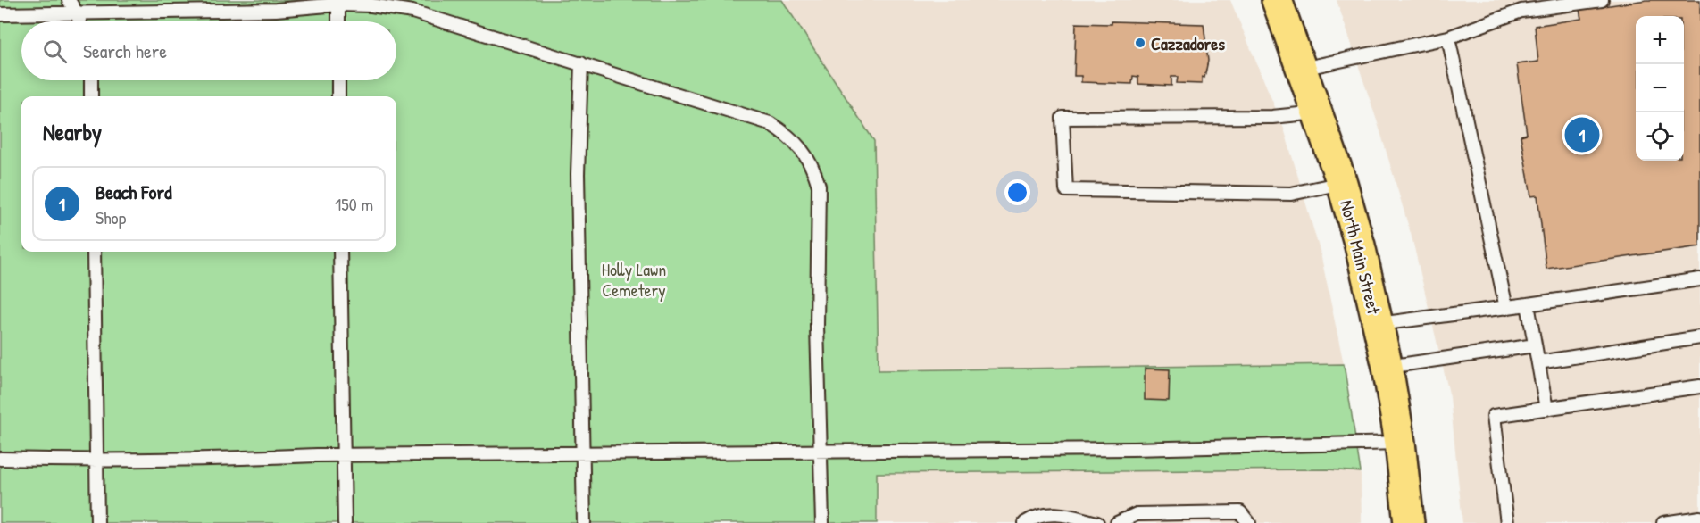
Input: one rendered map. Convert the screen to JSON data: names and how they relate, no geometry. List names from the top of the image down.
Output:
{
  "streets": {
    "main road": ["North Main Street"]
  },
  "parks": ["Holly Lawn Cemetery"],
  "places": ["Cazzadores"],
  "page": {
    "map_buttons": ["+", "−"],
    "search": "Search here",
    "heading": "Nearby",
    "pins": "1",
    "list": [
      {
        "mark": "1",
        "name": "Beach Ford",
        "note": "Shop",
        "value": "150 m"
      }
    ]
  }
}
